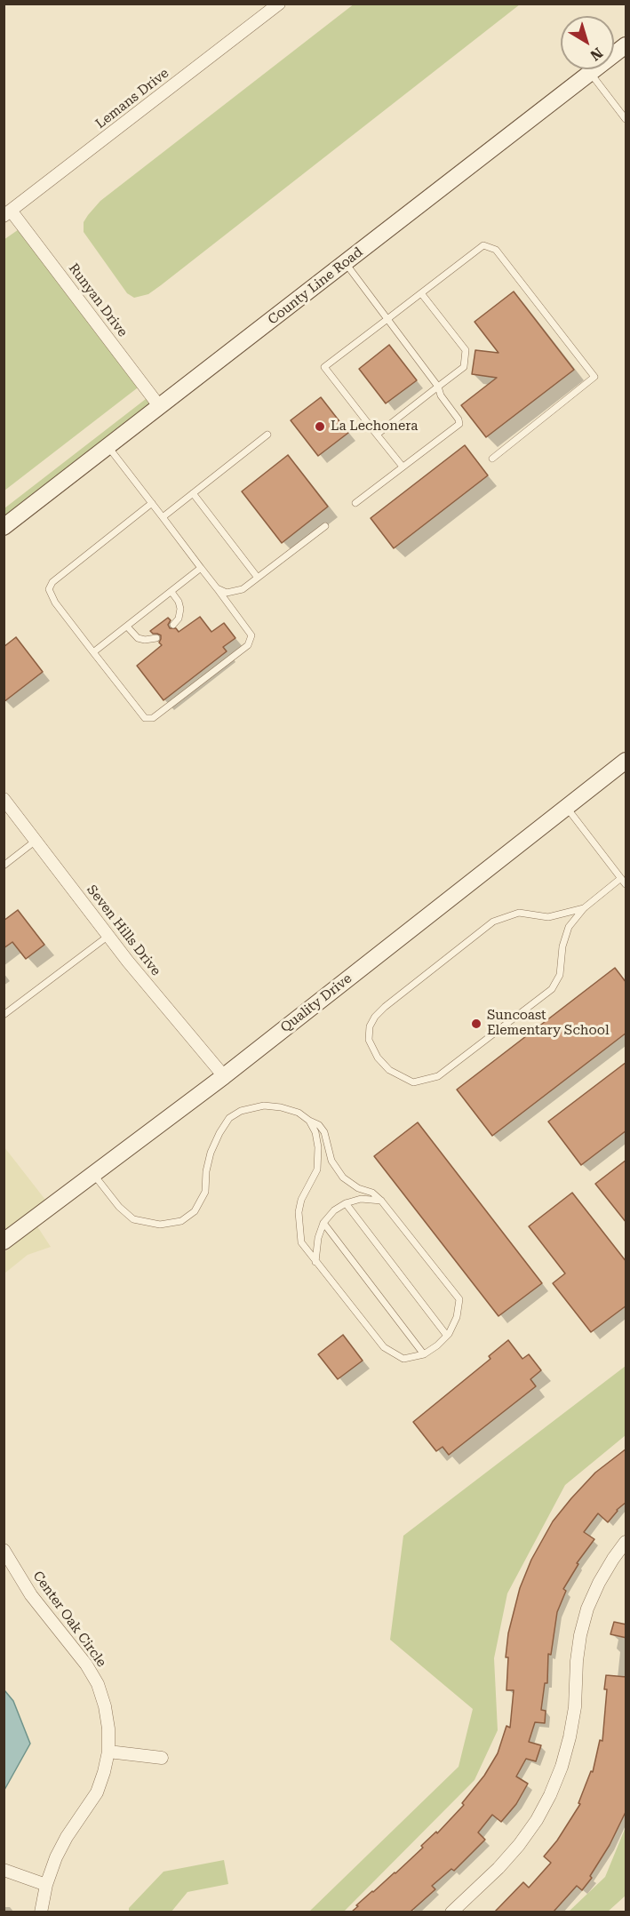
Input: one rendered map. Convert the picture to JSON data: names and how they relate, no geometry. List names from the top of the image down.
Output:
{
  "streets": {
    "main road": ["County Line Road", "Quality Drive"],
    "street": [
      "Lemans Drive",
      "Runyan Drive",
      "Seven Hills Drive",
      "Center Oak Circle"
    ]
  },
  "crossings": [
    ["Lemans Drive", "Runyan Drive"],
    ["County Line Road", "Runyan Drive"],
    ["Seven Hills Drive", "Quality Drive"]
  ],
  "places": ["La Lechonera", "Suncoast Elementary School"],
  "north": "bottom right"
}
